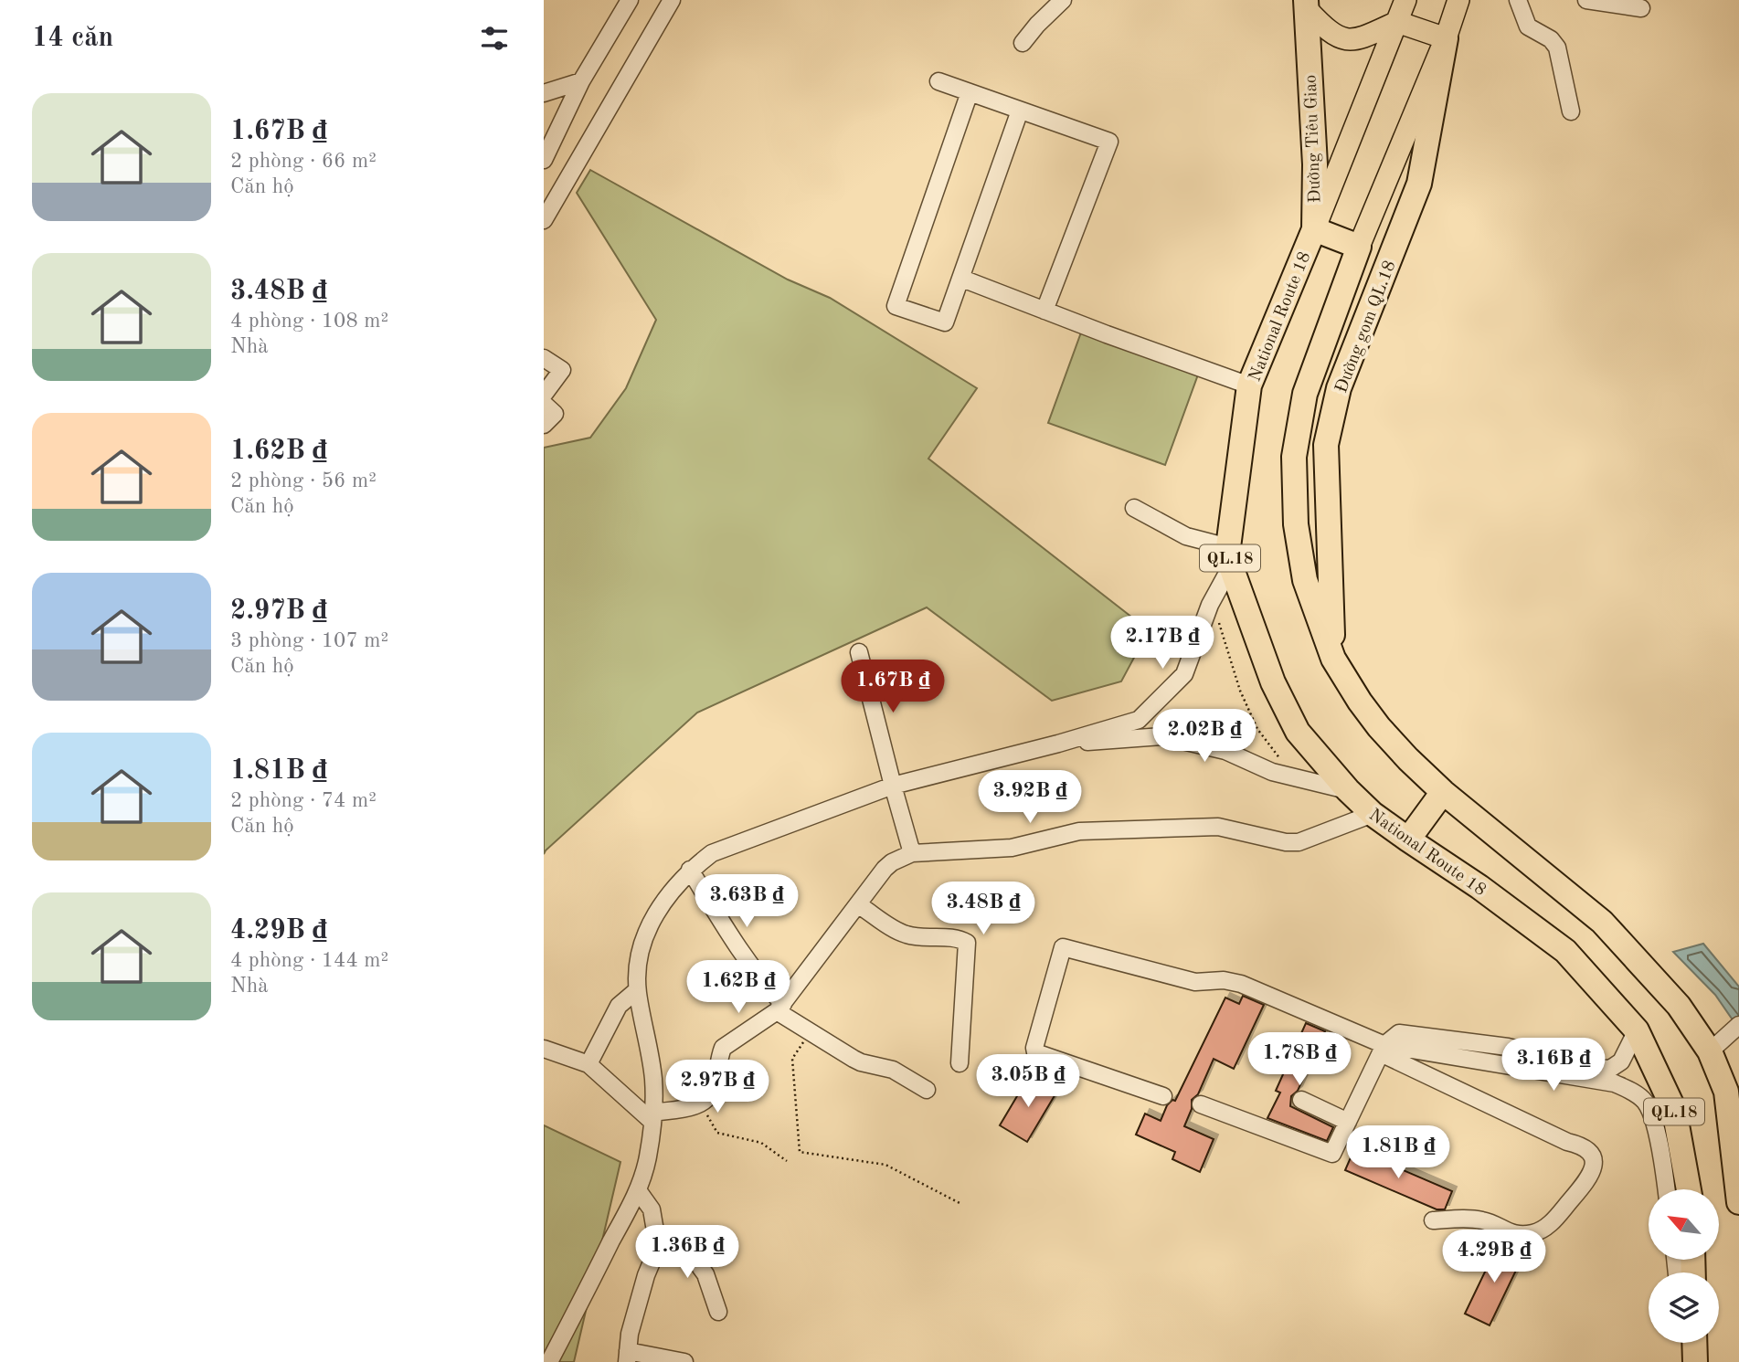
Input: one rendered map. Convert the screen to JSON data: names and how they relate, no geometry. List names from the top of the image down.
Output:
{
  "streets": {
    "highway": [
      "Đường Tiêu Giao",
      "National Route 18",
      "Đường gom QL.18",
      "QL.18"
    ]
  },
  "crossings": [
    ["Đường Tiêu Giao", "National Route 18"],
    ["Đường gom QL.18", "QL.18"]
  ],
  "north": "top left",
  "page": {
    "heading": "14 căn",
    "list": [
      {
        "name": "1.67B ₫",
        "note": "2 phòng · 66 m² · Căn hộ"
      },
      {
        "name": "3.48B ₫",
        "note": "4 phòng · 108 m² · Nhà"
      },
      {
        "name": "1.62B ₫",
        "note": "2 phòng · 56 m² · Căn hộ"
      },
      {
        "name": "2.97B ₫",
        "note": "3 phòng · 107 m² · Căn hộ"
      },
      {
        "name": "1.81B ₫",
        "note": "2 phòng · 74 m² · Căn hộ"
      },
      {
        "name": "4.29B ₫",
        "note": "4 phòng · 144 m² · Nhà"
      }
    ],
    "price": [
      "2.17B ₫",
      "1.67B ₫",
      "2.02B ₫",
      "3.92B ₫",
      "3.63B ₫",
      "3.48B ₫",
      "1.62B ₫",
      "1.78B ₫",
      "3.16B ₫",
      "3.05B ₫",
      "2.97B ₫",
      "1.81B ₫",
      "1.36B ₫",
      "4.29B ₫"
    ]
  }
}
